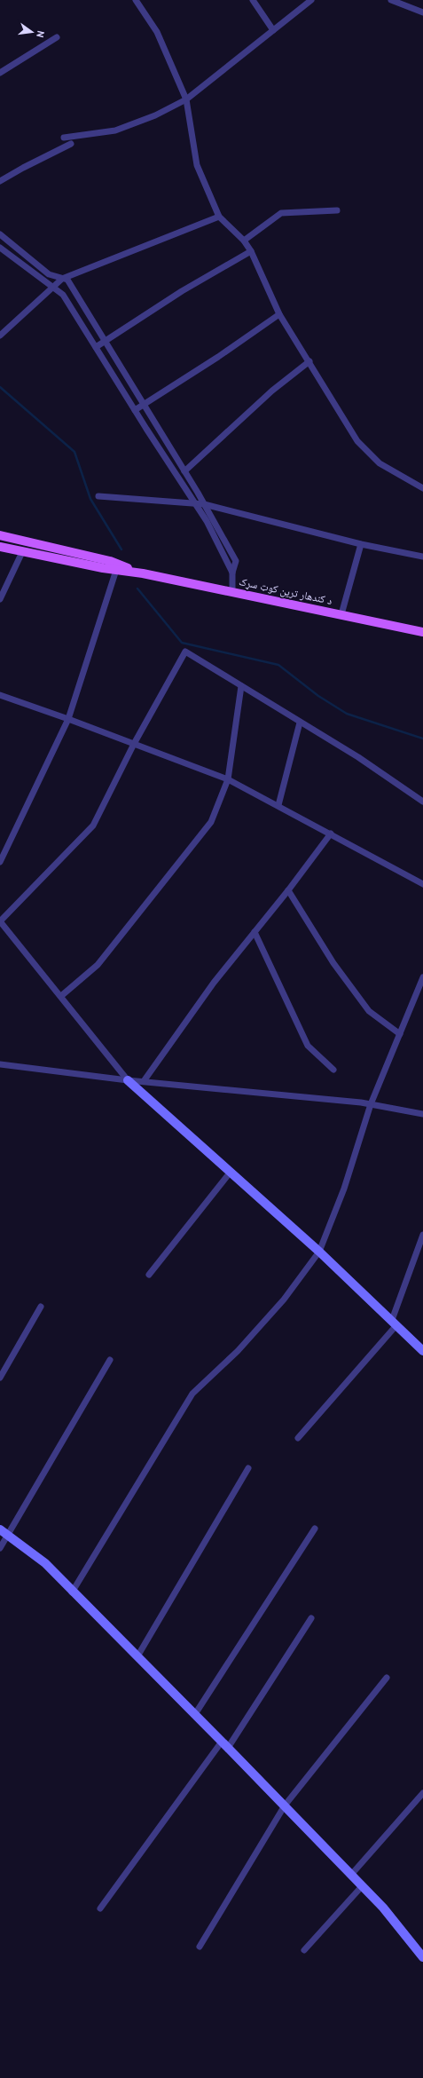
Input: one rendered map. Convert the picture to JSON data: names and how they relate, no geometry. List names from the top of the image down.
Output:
{
  "streets": {
    "main road": ["د کندهار ترين کوټ سړک"]
  },
  "north": "right"
}
